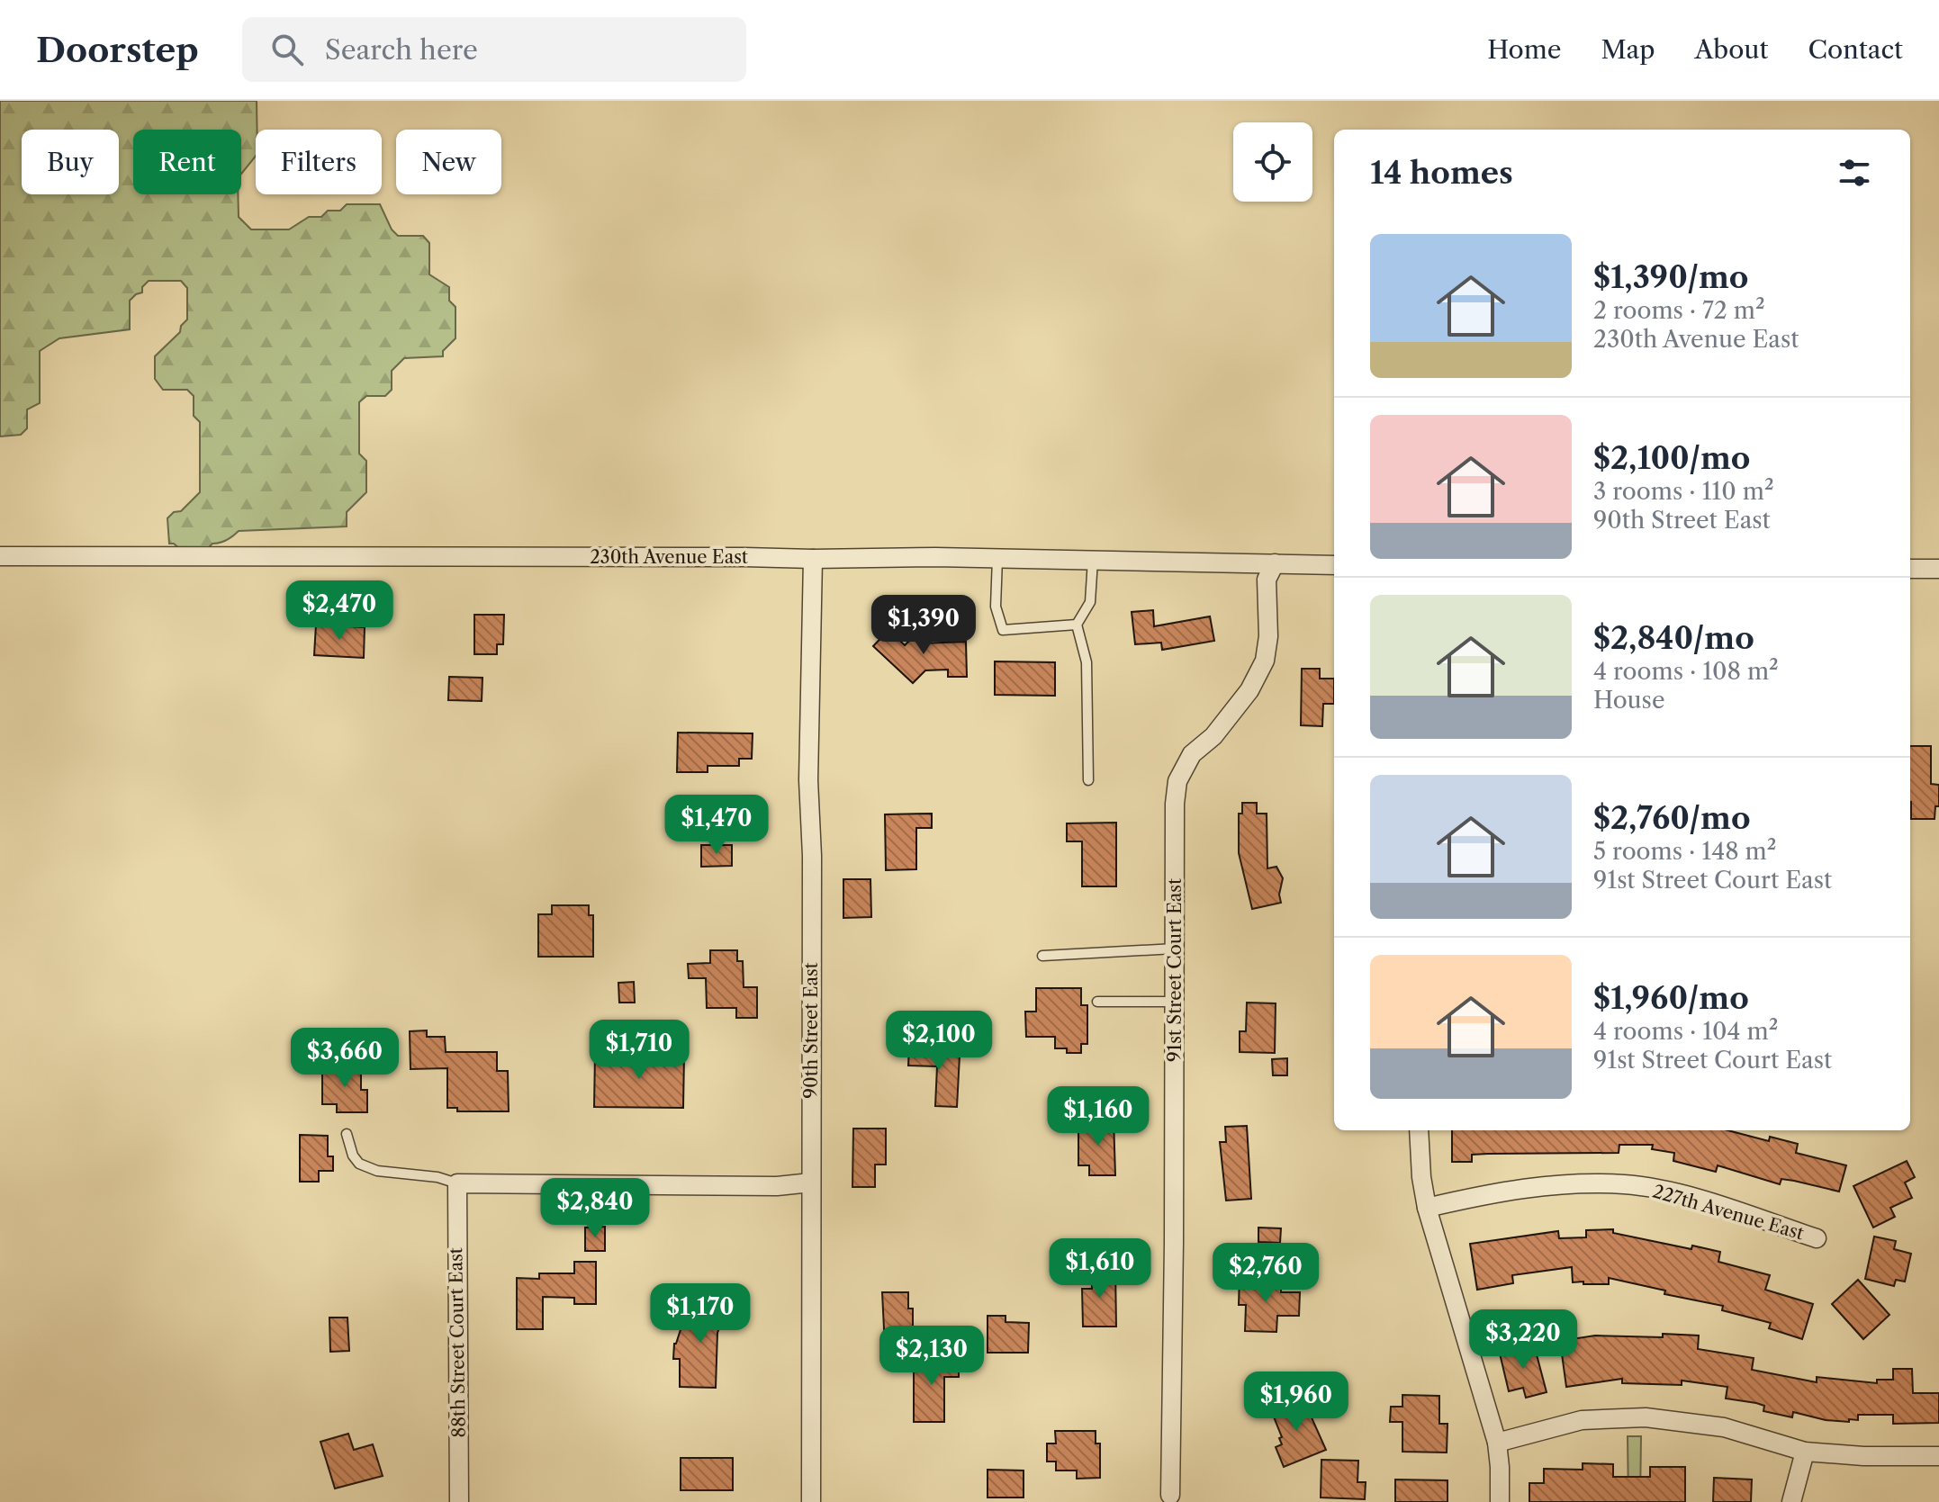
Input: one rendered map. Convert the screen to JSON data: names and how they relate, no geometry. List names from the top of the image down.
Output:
{
  "streets": {
    "street": [
      "230th Avenue East",
      "91st Street Court East",
      "90th Street East",
      "227th Avenue East",
      "88th Street Court East"
    ]
  },
  "crossings": [
    ["230th Avenue East", "91st Street Court East"],
    ["230th Avenue East", "90th Street East"]
  ],
  "page": {
    "header": "Doorstep",
    "search": "Search here",
    "nav": [
      "Home",
      "Map",
      "About",
      "Contact"
    ],
    "chip": [
      "Buy",
      "Rent",
      "Filters",
      "New"
    ],
    "heading": "14 homes",
    "list": [
      {
        "name": "$1,390/mo",
        "note": "2 rooms · 72 m² · 230th Avenue East"
      },
      {
        "name": "$2,100/mo",
        "note": "3 rooms · 110 m² · 90th Street East"
      },
      {
        "name": "$2,840/mo",
        "note": "4 rooms · 108 m² · House"
      },
      {
        "name": "$2,760/mo",
        "note": "5 rooms · 148 m² · 91st Street Court East"
      },
      {
        "name": "$1,960/mo",
        "note": "4 rooms · 104 m² · 91st Street Court East"
      }
    ],
    "price": [
      "$2,470",
      "$1,390",
      "$1,470",
      "$2,100",
      "$1,710",
      "$3,660",
      "$1,160",
      "$2,840",
      "$1,610",
      "$2,760",
      "$1,170",
      "$3,220",
      "$2,130",
      "$1,960"
    ]
  }
}
